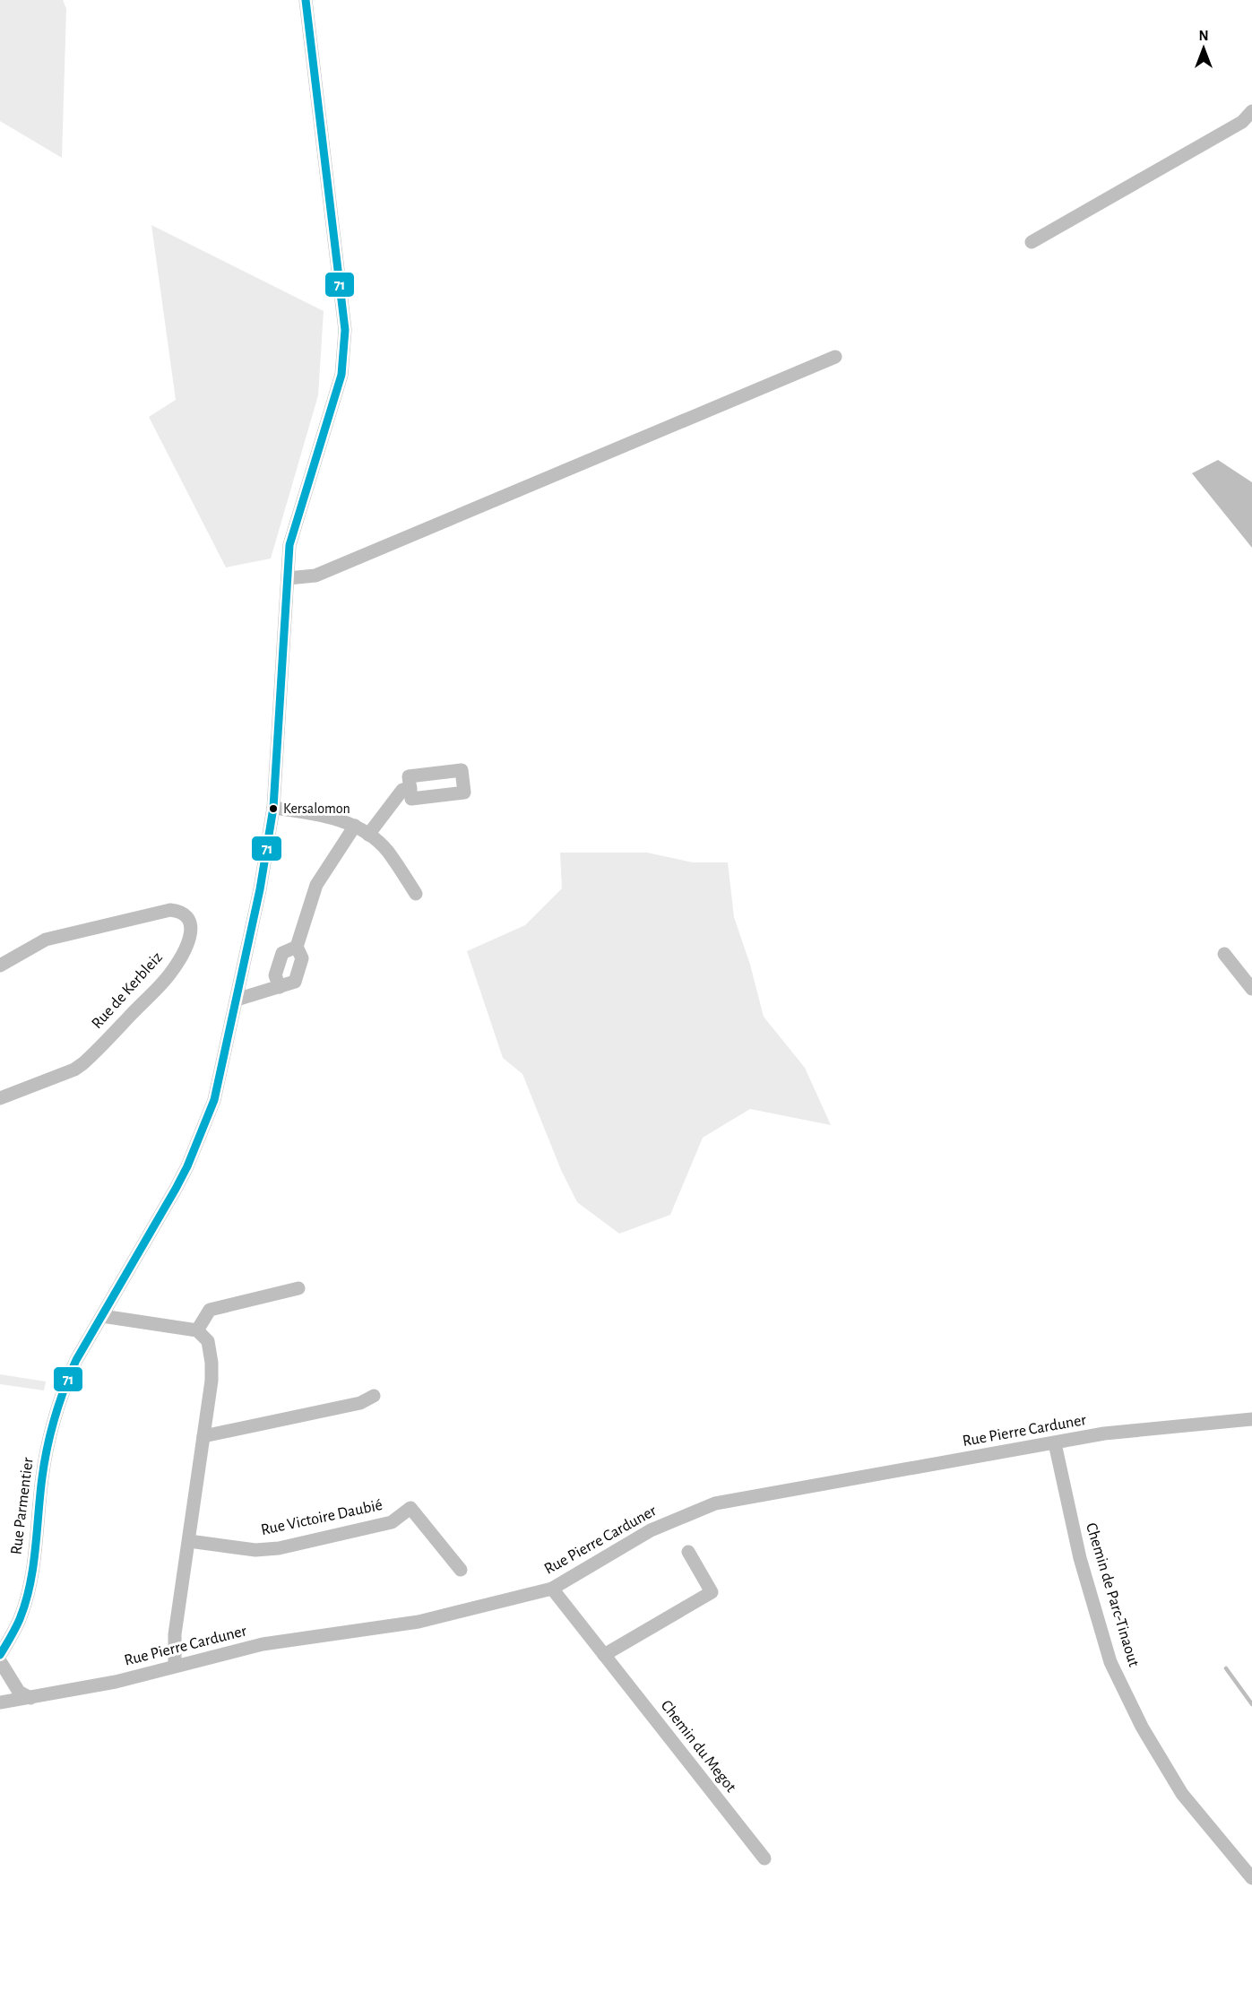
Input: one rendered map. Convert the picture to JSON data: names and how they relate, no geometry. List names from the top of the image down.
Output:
{
  "streets": {
    "street": [
      "Rue de Kerbleiz",
      "Rue Pierre Carduner",
      "Rue Parmentier",
      "Rue Victoire Daubié",
      "Chemin de Parc-Tinaout",
      "Chemin du Megot"
    ]
  },
  "crossings": [
    ["Rue Pierre Carduner", "Chemin de Parc-Tinaout"],
    ["Rue Pierre Carduner", "Chemin du Megot"]
  ],
  "places": ["Kersalomon"],
  "lines": ["transit line 71"],
  "north": "top"
}
